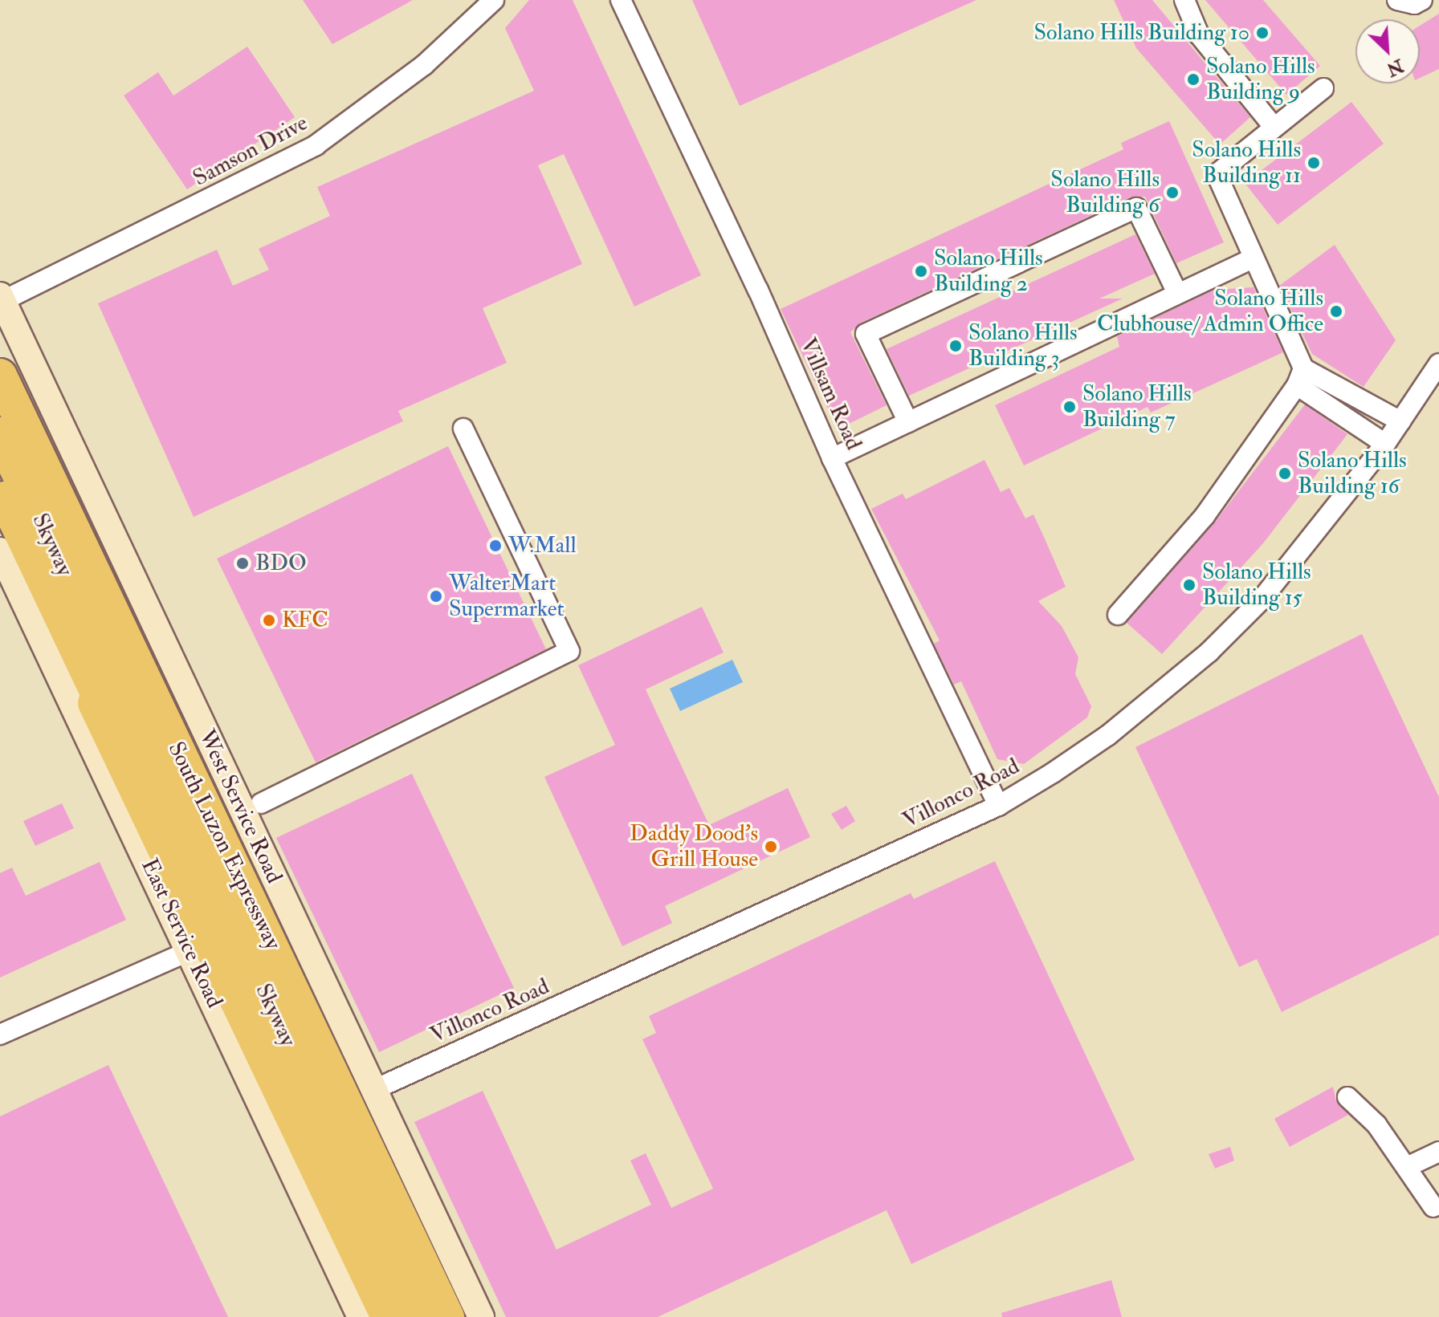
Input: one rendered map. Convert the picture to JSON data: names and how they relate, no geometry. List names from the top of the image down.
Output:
{
  "streets": {
    "highway": ["Skyway", "South Luzon Expressway"],
    "main road": ["West Service Road", "East Service Road"],
    "street": ["Samson Drive", "Villsam Road", "Villonco Road"]
  },
  "crossings": [
    ["Samson Drive", "West Service Road"],
    ["Villsam Road", "Villonco Road"],
    ["Villonco Road", "West Service Road"]
  ],
  "places": [
    "Solano Hills Building 10",
    "Solano Hills Building 9",
    "Solano Hills Building 11",
    "Solano Hills Building 6",
    "Solano Hills Building 2",
    "Solano Hills Clubhouse/ Admin Office",
    "Solano Hills Building 3",
    "Solano Hills Building 7",
    "Solano Hills Building 16",
    "W.Mall",
    "BDO",
    "Solano Hills Building 15",
    "WalterMart Supermarket",
    "KFC",
    "Daddy Dood’s Grill House"
  ],
  "north": "bottom right"
}
